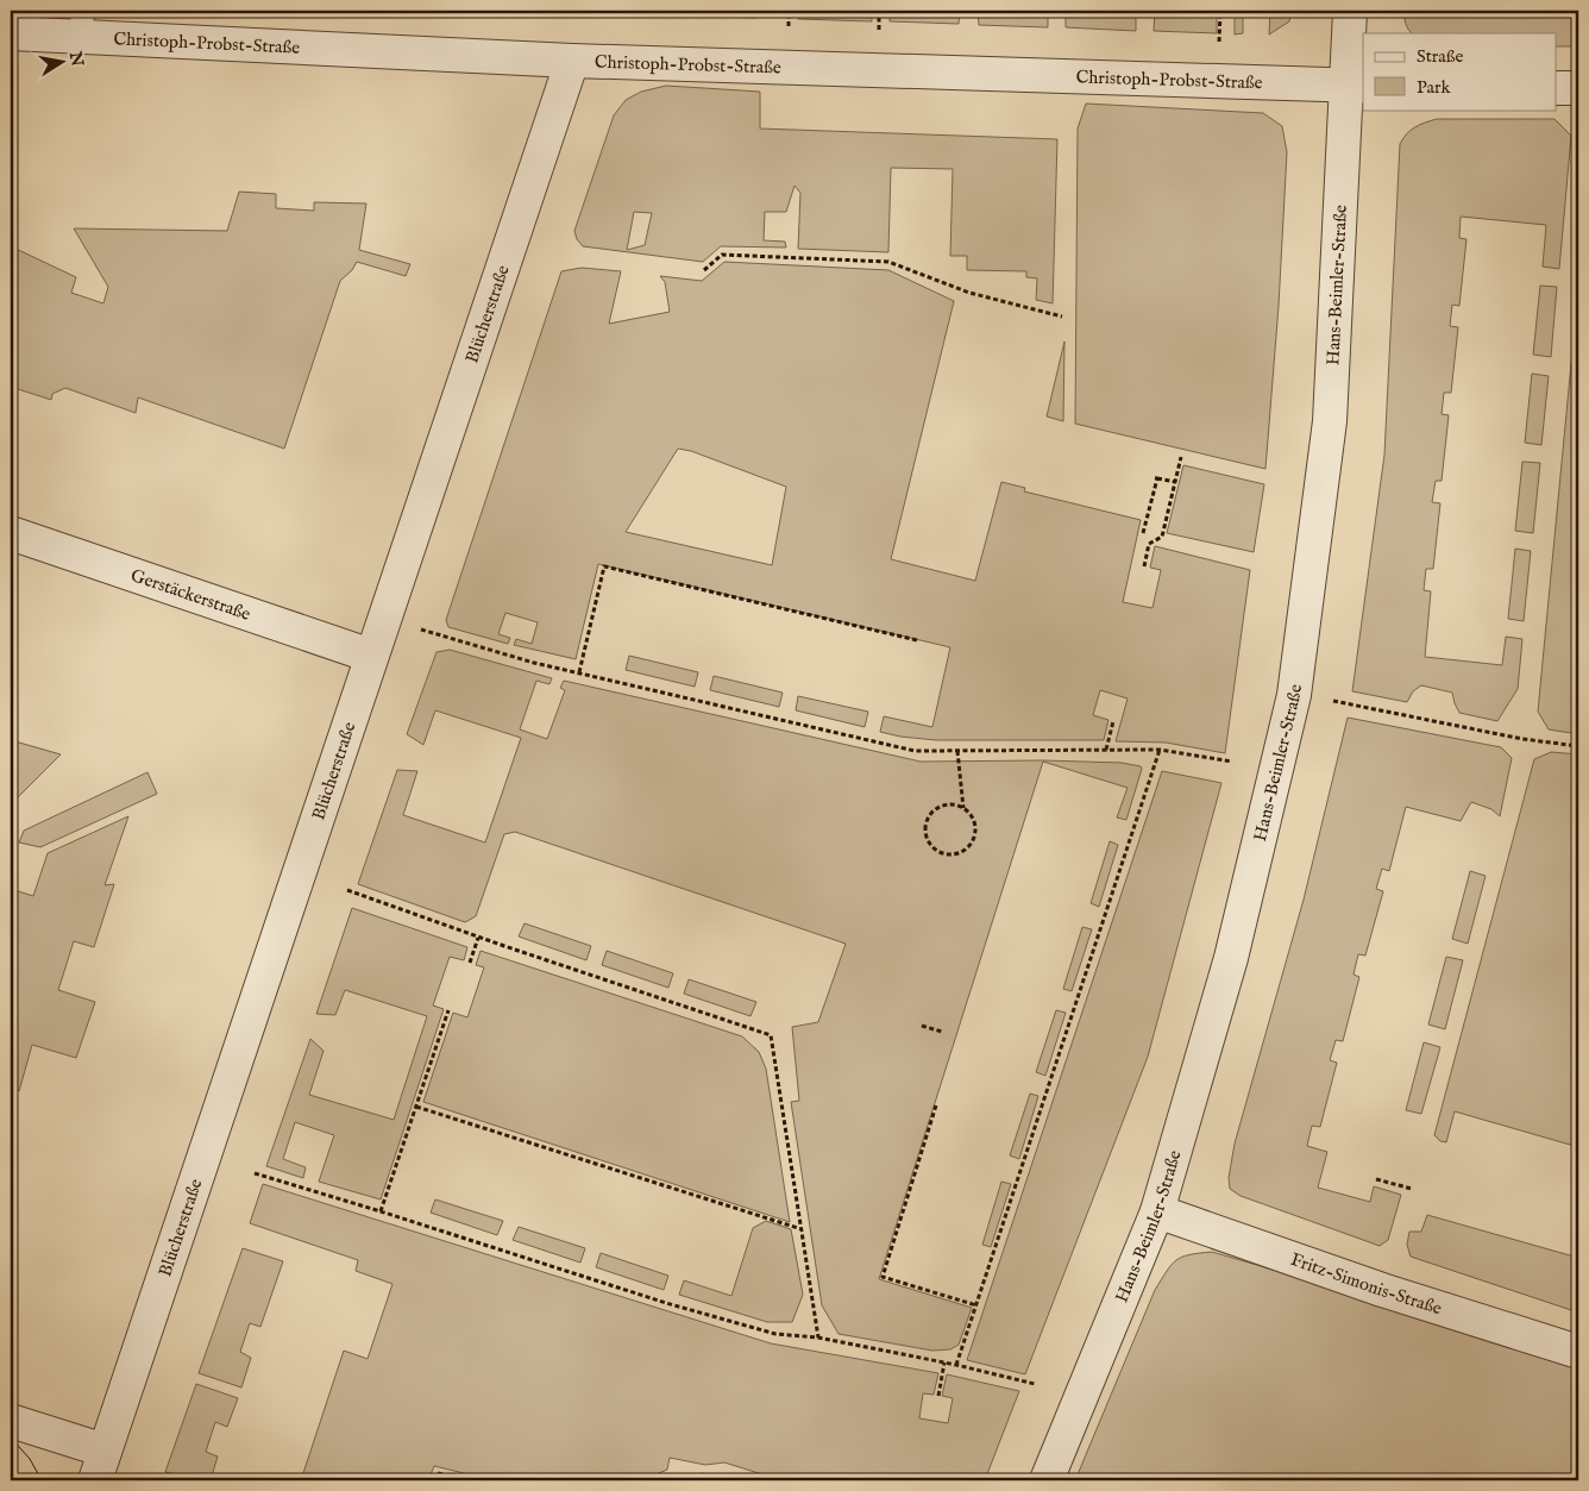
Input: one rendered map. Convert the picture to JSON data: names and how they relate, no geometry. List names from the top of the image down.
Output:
{
  "streets": {
    "street": [
      "Christoph-Probst-Straße",
      "Hans-Beimler-Straße",
      "Blücherstraße",
      "Gerstäckerstraße",
      "Fritz-Simonis-Straße"
    ]
  },
  "crossings": [
    ["Christoph-Probst-Straße", "Hans-Beimler-Straße"],
    ["Christoph-Probst-Straße", "Blücherstraße"],
    ["Hans-Beimler-Straße", "Fritz-Simonis-Straße"],
    ["Blücherstraße", "Gerstäckerstraße"]
  ],
  "legend": ["Straße", "Park"],
  "north": "right"
}
